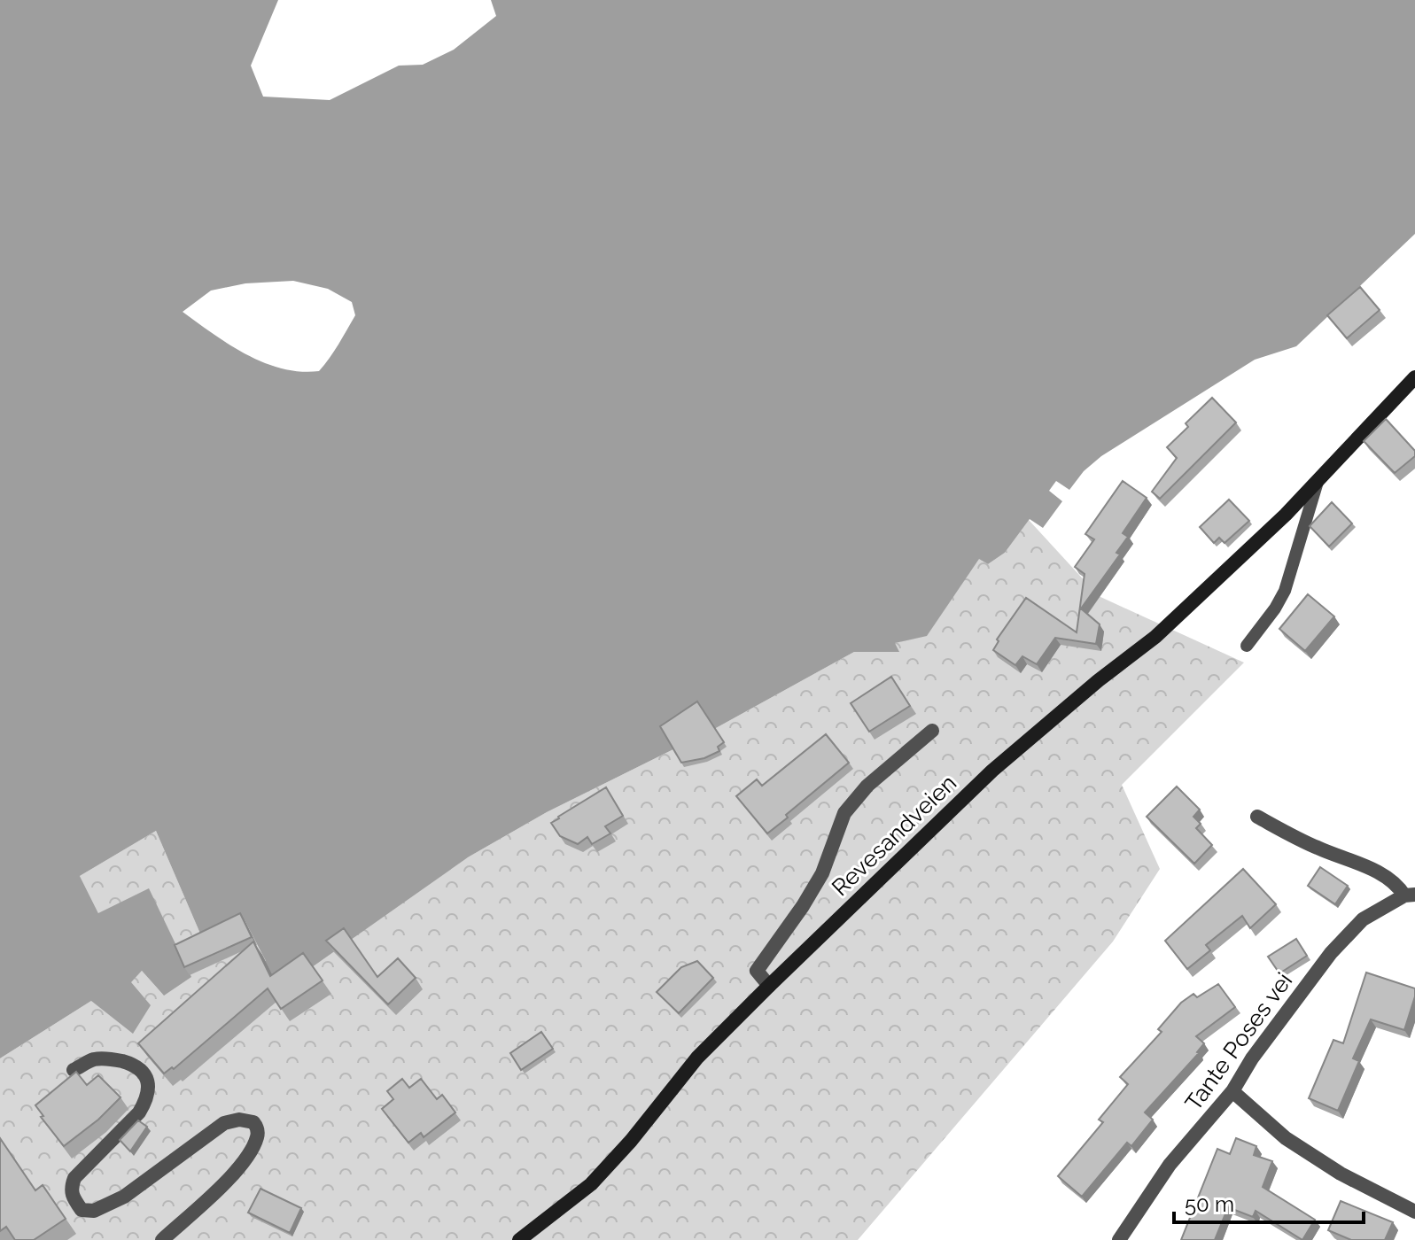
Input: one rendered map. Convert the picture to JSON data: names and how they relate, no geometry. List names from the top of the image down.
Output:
{
  "streets": {
    "main road": ["Revesandveien"],
    "street": ["Tante Poses vei"]
  },
  "scale_bar": "50 m"
}
